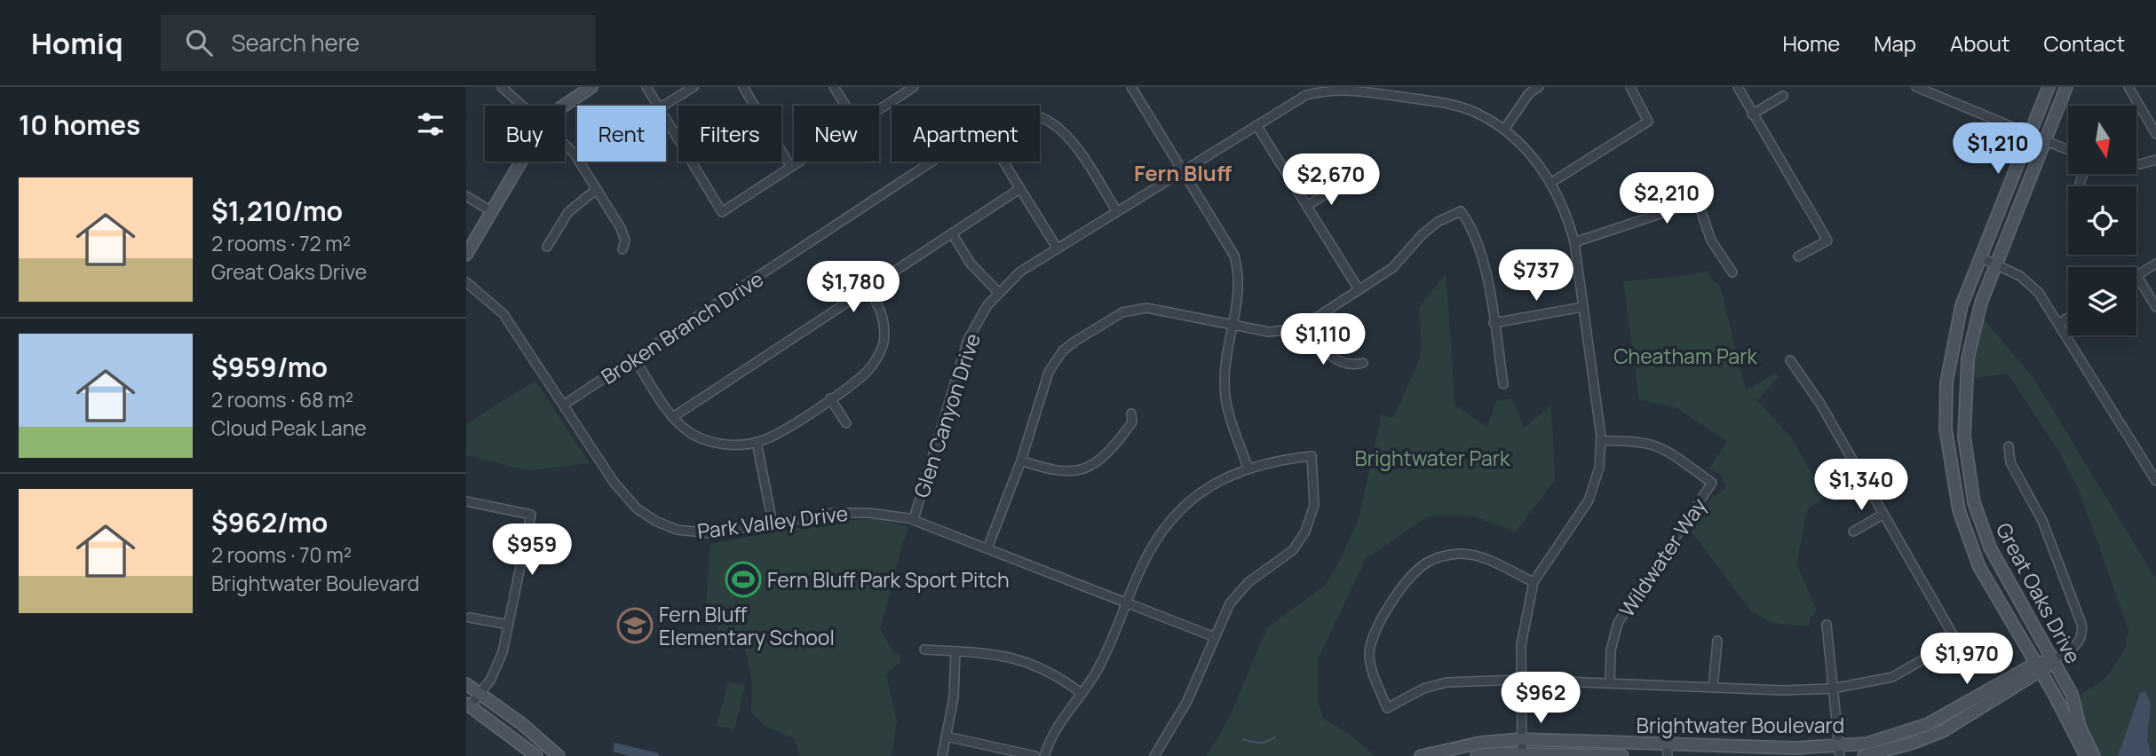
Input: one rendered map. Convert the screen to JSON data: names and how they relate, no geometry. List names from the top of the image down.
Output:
{
  "streets": {
    "street": [
      "Broken Branch Drive",
      "Glen Canyon Drive",
      "Park Valley Drive",
      "Wildwater Way",
      "Great Oaks Drive",
      "Brightwater Boulevard"
    ]
  },
  "crossings": [
    ["Broken Branch Drive", "Glen Canyon Drive"],
    ["Broken Branch Drive", "Park Valley Drive"],
    ["Glen Canyon Drive", "Park Valley Drive"],
    ["Glen Canyon Drive", "Wildwater Way"],
    ["Glen Canyon Drive", "Brightwater Boulevard"],
    ["Great Oaks Drive", "Brightwater Boulevard"]
  ],
  "districts": ["Fern Bluff"],
  "parks": ["Cheatham Park", "Brightwater Park"],
  "places": {
    "sports": ["Fern Bluff Park Sport Pitch"],
    "school or university": ["Fern Bluff Elementary School"]
  },
  "north": "bottom",
  "page": {
    "header": "Homiq",
    "search": "Search here",
    "nav": [
      "Home",
      "Map",
      "About",
      "Contact"
    ],
    "heading": "10 homes",
    "chip": [
      "Buy",
      "Rent",
      "Filters",
      "New",
      "Apartment"
    ],
    "price": [
      "$1,210",
      "$2,670",
      "$2,210",
      "$737",
      "$1,780",
      "$1,110",
      "$1,340",
      "$959",
      "$1,970",
      "$962"
    ],
    "list": [
      {
        "name": "$1,210/mo",
        "note": "2 rooms · 72 m² · Great Oaks Drive"
      },
      {
        "name": "$959/mo",
        "note": "2 rooms · 68 m² · Cloud Peak Lane"
      },
      {
        "name": "$962/mo",
        "note": "2 rooms · 70 m² · Brightwater Boulevard"
      }
    ]
  }
}
